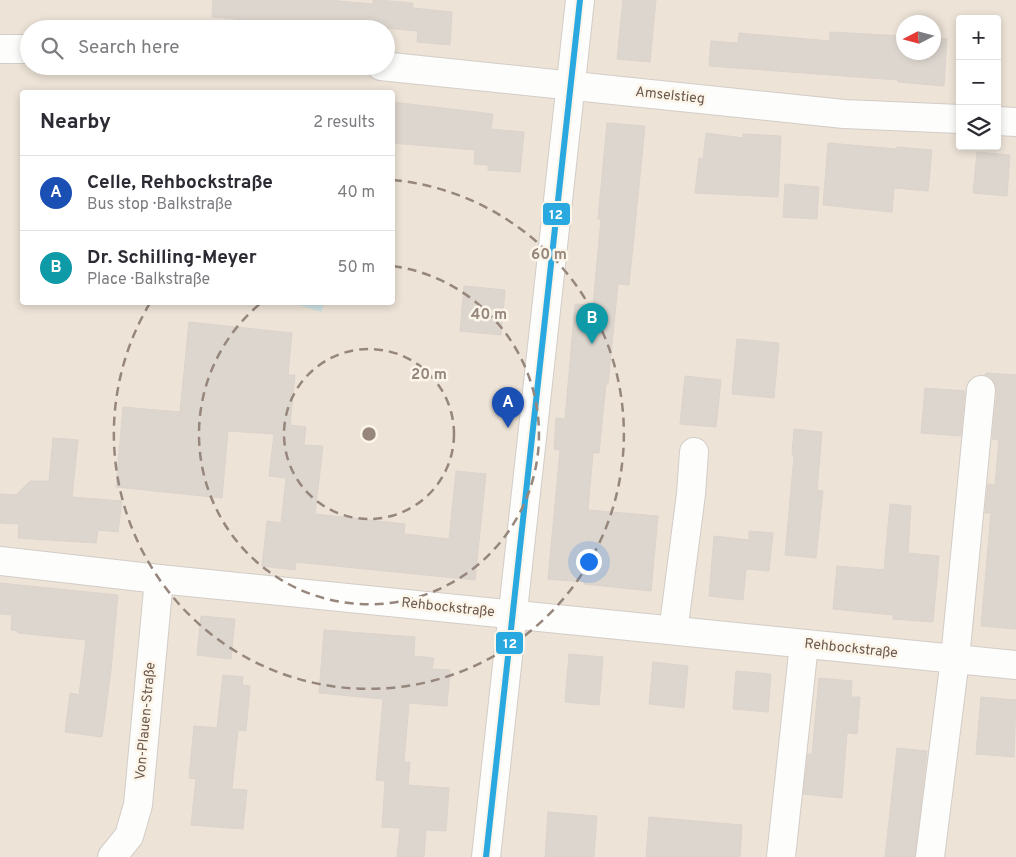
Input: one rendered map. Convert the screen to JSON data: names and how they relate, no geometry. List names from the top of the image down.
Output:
{
  "streets": {
    "street": ["Amselstieg", "Rehbockstraße", "Von-Plauen-Straße"]
  },
  "crossings": [
    ["Rehbockstraße", "Von-Plauen-Straße"]
  ],
  "lines": ["transit line 12"],
  "north": "left",
  "page": {
    "map_buttons": ["+", "−"],
    "search": "Search here",
    "heading": ["Nearby", "2 results"],
    "list": [
      {
        "mark": "A",
        "name": "Celle, Rehbockstraße",
        "note": "Bus stop · Balkstraße",
        "value": "40 m"
      },
      {
        "mark": "B",
        "name": "Dr. Schilling-Meyer",
        "note": "Place · Balkstraße",
        "value": "50 m"
      }
    ],
    "pins": ["B", "A"]
  },
  "rings": ["60 m", "40 m", "20 m"]
}
